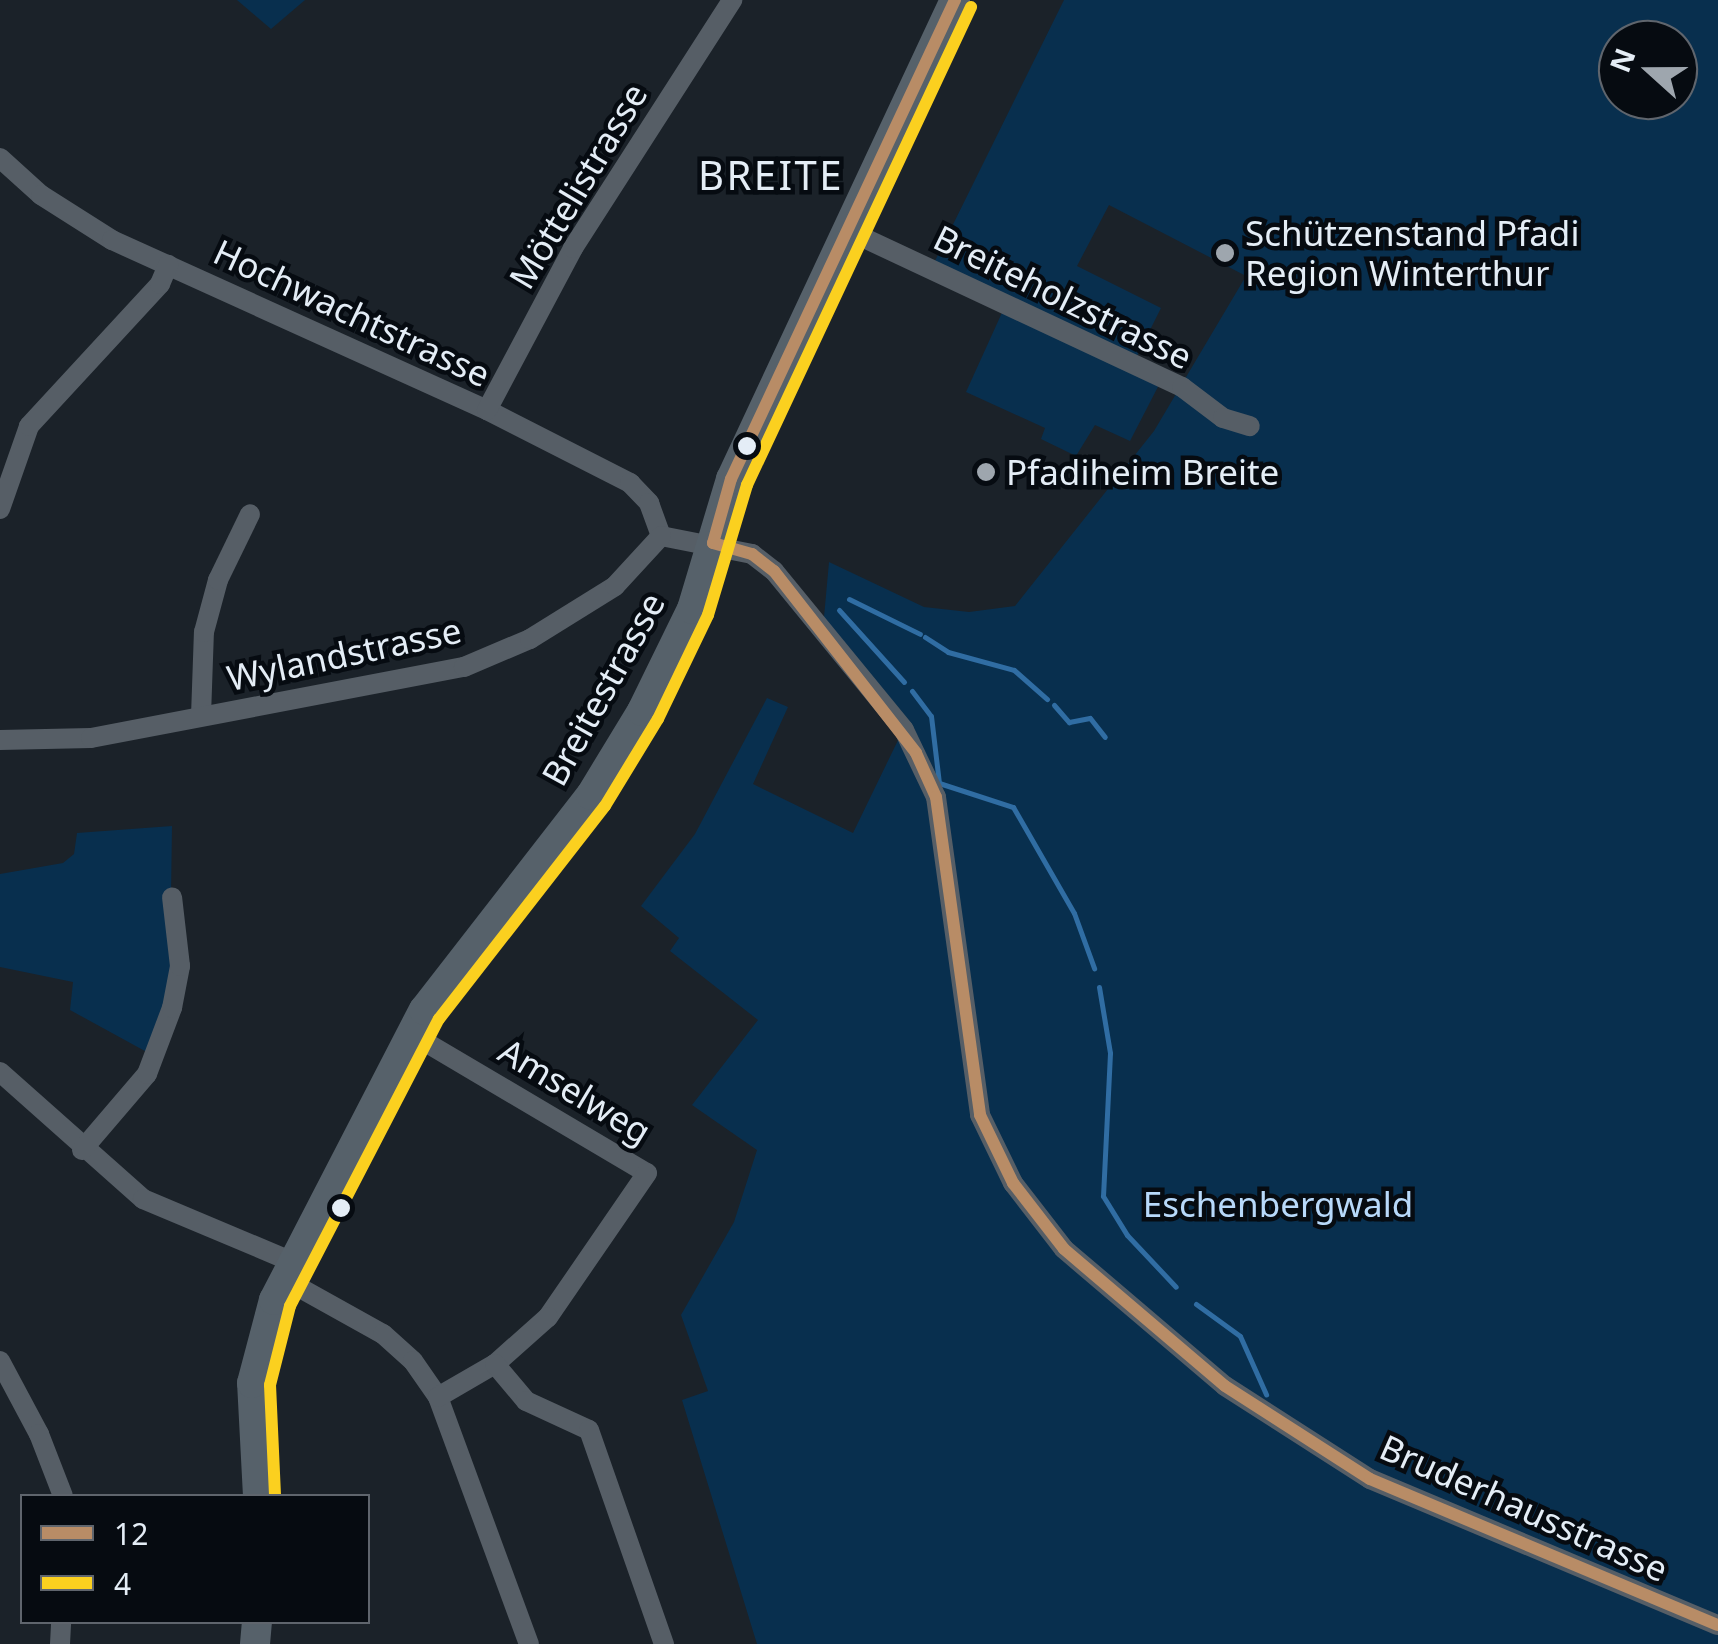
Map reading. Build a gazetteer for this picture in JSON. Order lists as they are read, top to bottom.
{
  "streets": {
    "main road": ["Breitestrasse"],
    "street": [
      "Möttelistrasse",
      "Breiteholzstrasse",
      "Hochwachtstrasse",
      "Wylandstrasse",
      "Amselweg",
      "Bruderhausstrasse"
    ]
  },
  "crossings": [
    ["Möttelistrasse", "Hochwachtstrasse"],
    ["Breiteholzstrasse", "Breitestrasse"],
    ["Hochwachtstrasse", "Wylandstrasse"],
    ["Hochwachtstrasse", "Bruderhausstrasse"],
    ["Wylandstrasse", "Bruderhausstrasse"],
    ["Breitestrasse", "Amselweg"],
    ["Breitestrasse", "Bruderhausstrasse"]
  ],
  "districts": ["BREITE"],
  "parks": ["Eschenbergwald"],
  "places": ["Schützenstand Pfadi Region Winterthur", "Pfadiheim Breite"],
  "lines": ["transit line 12", "transit line 4"],
  "legend": ["12", "4"],
  "north": "left"
}
